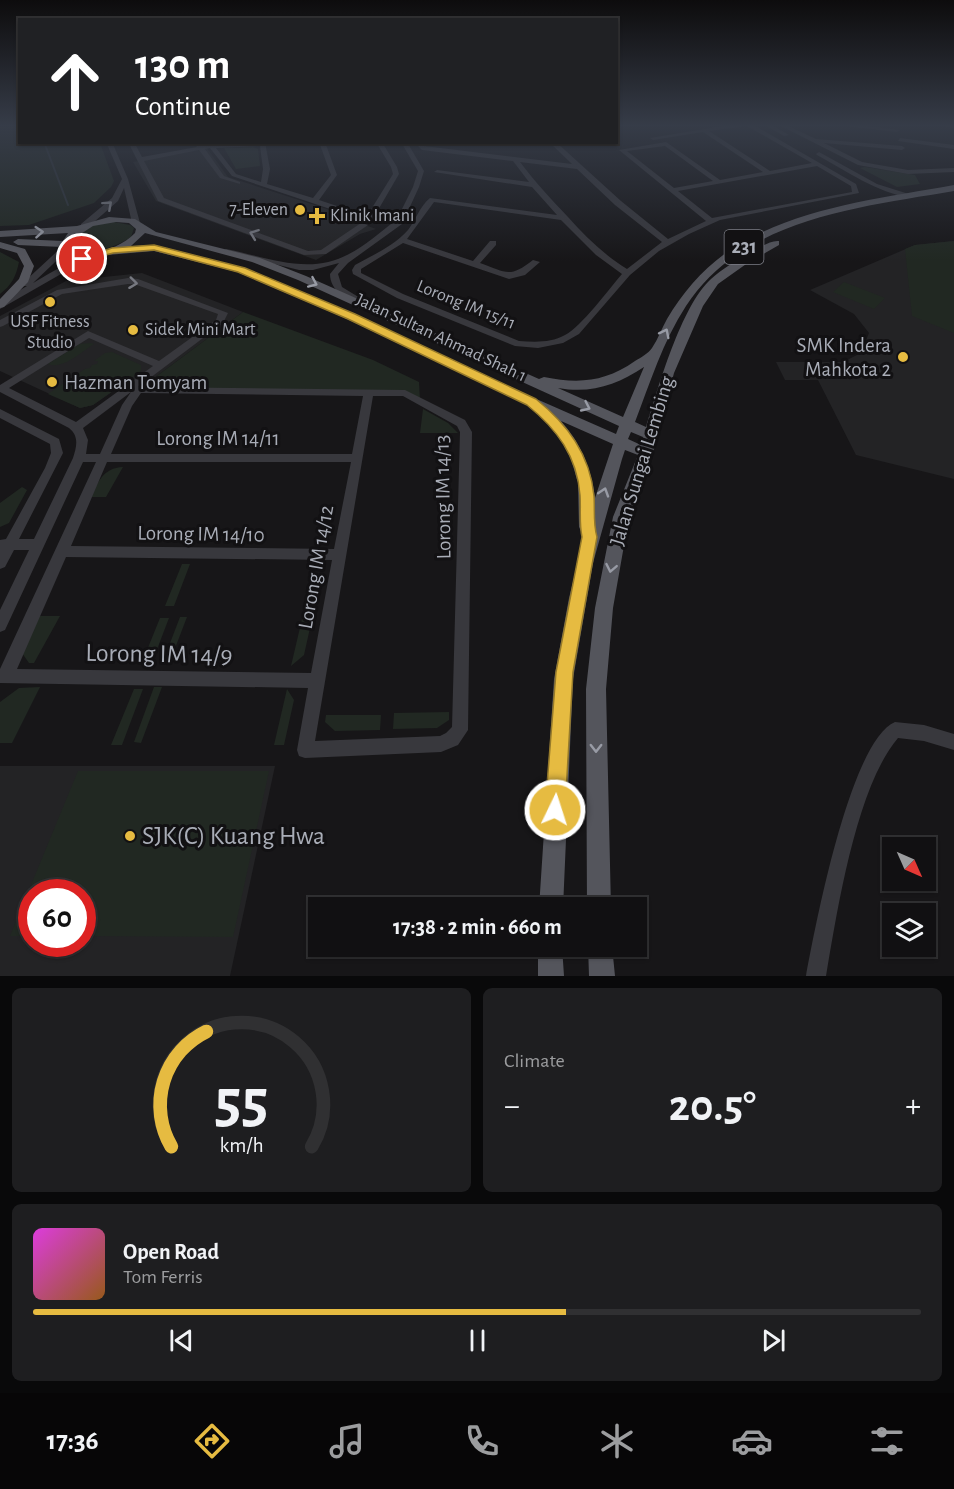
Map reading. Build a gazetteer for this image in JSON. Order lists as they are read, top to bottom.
{
  "streets": {
    "main road": ["231", "Jalan Sultan Ahmad Shah 1", "Jalan Sungai Lembing"],
    "street": [
      "Lorong IM 15/11",
      "Lorong IM 14/11",
      "Lorong IM 14/13",
      "Lorong IM 14/10",
      "Lorong IM 14/12",
      "Lorong IM 14/9"
    ]
  },
  "crossings": [
    ["Jalan Sultan Ahmad Shah 1", "Jalan Sungai Lembing"],
    ["Lorong IM 14/11", "Lorong IM 14/12"],
    ["Lorong IM 14/13", "Lorong IM 14/12"],
    ["Lorong IM 14/10", "Lorong IM 14/12"],
    ["Lorong IM 14/12", "Lorong IM 14/9"]
  ],
  "places": {
    "other": [
      "7-Eleven",
      "USF Fitness Studio",
      "Sidek Mini Mart",
      "SMK Indera Mahkota 2",
      "Hazman Tomyam",
      "SJK(C) Kuang Hwa"
    ],
    "health": ["Klinik Imani"]
  },
  "north": "bottom right",
  "page": {
    "turn": ["130 m", "Continue"],
    "limit": "60",
    "trip": "17:38 · 2 min · 660 m",
    "tile": "Climate",
    "heat": ["−", "20.5°", "+"],
    "song": ["Open Road", "Tom Ferris"],
    "tabs": "17:36",
    "gauge": ["55", "km/h"]
  }
}
